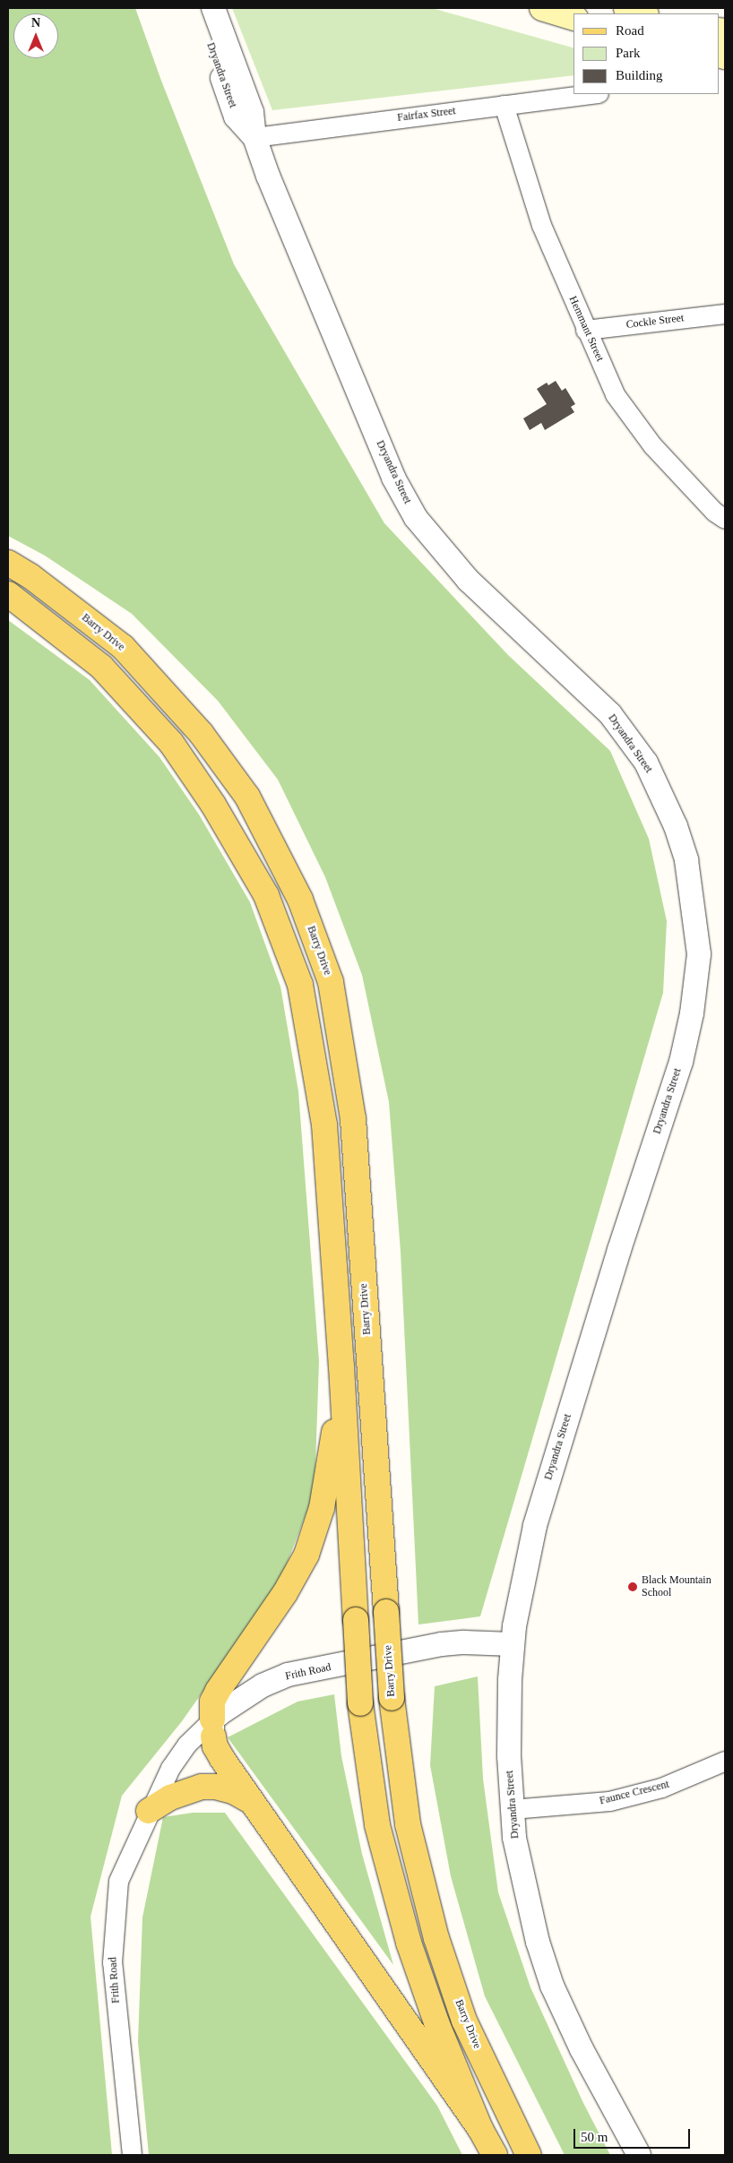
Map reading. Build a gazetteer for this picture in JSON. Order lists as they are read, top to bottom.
{
  "streets": {
    "main road": ["Barry Drive"],
    "street": [
      "Dryandra Street",
      "Fairfax Street",
      "Cockle Street",
      "Hemmant Street",
      "Frith Road",
      "Faunce Crescent"
    ]
  },
  "crossings": [
    ["Dryandra Street", "Fairfax Street"],
    ["Dryandra Street", "Frith Road"],
    ["Dryandra Street", "Faunce Crescent"],
    ["Fairfax Street", "Hemmant Street"],
    ["Cockle Street", "Hemmant Street"]
  ],
  "places": ["Black Mountain School"],
  "legend": ["Road", "Park", "Building"],
  "scale_bar": "50 m",
  "north": "top"
}
